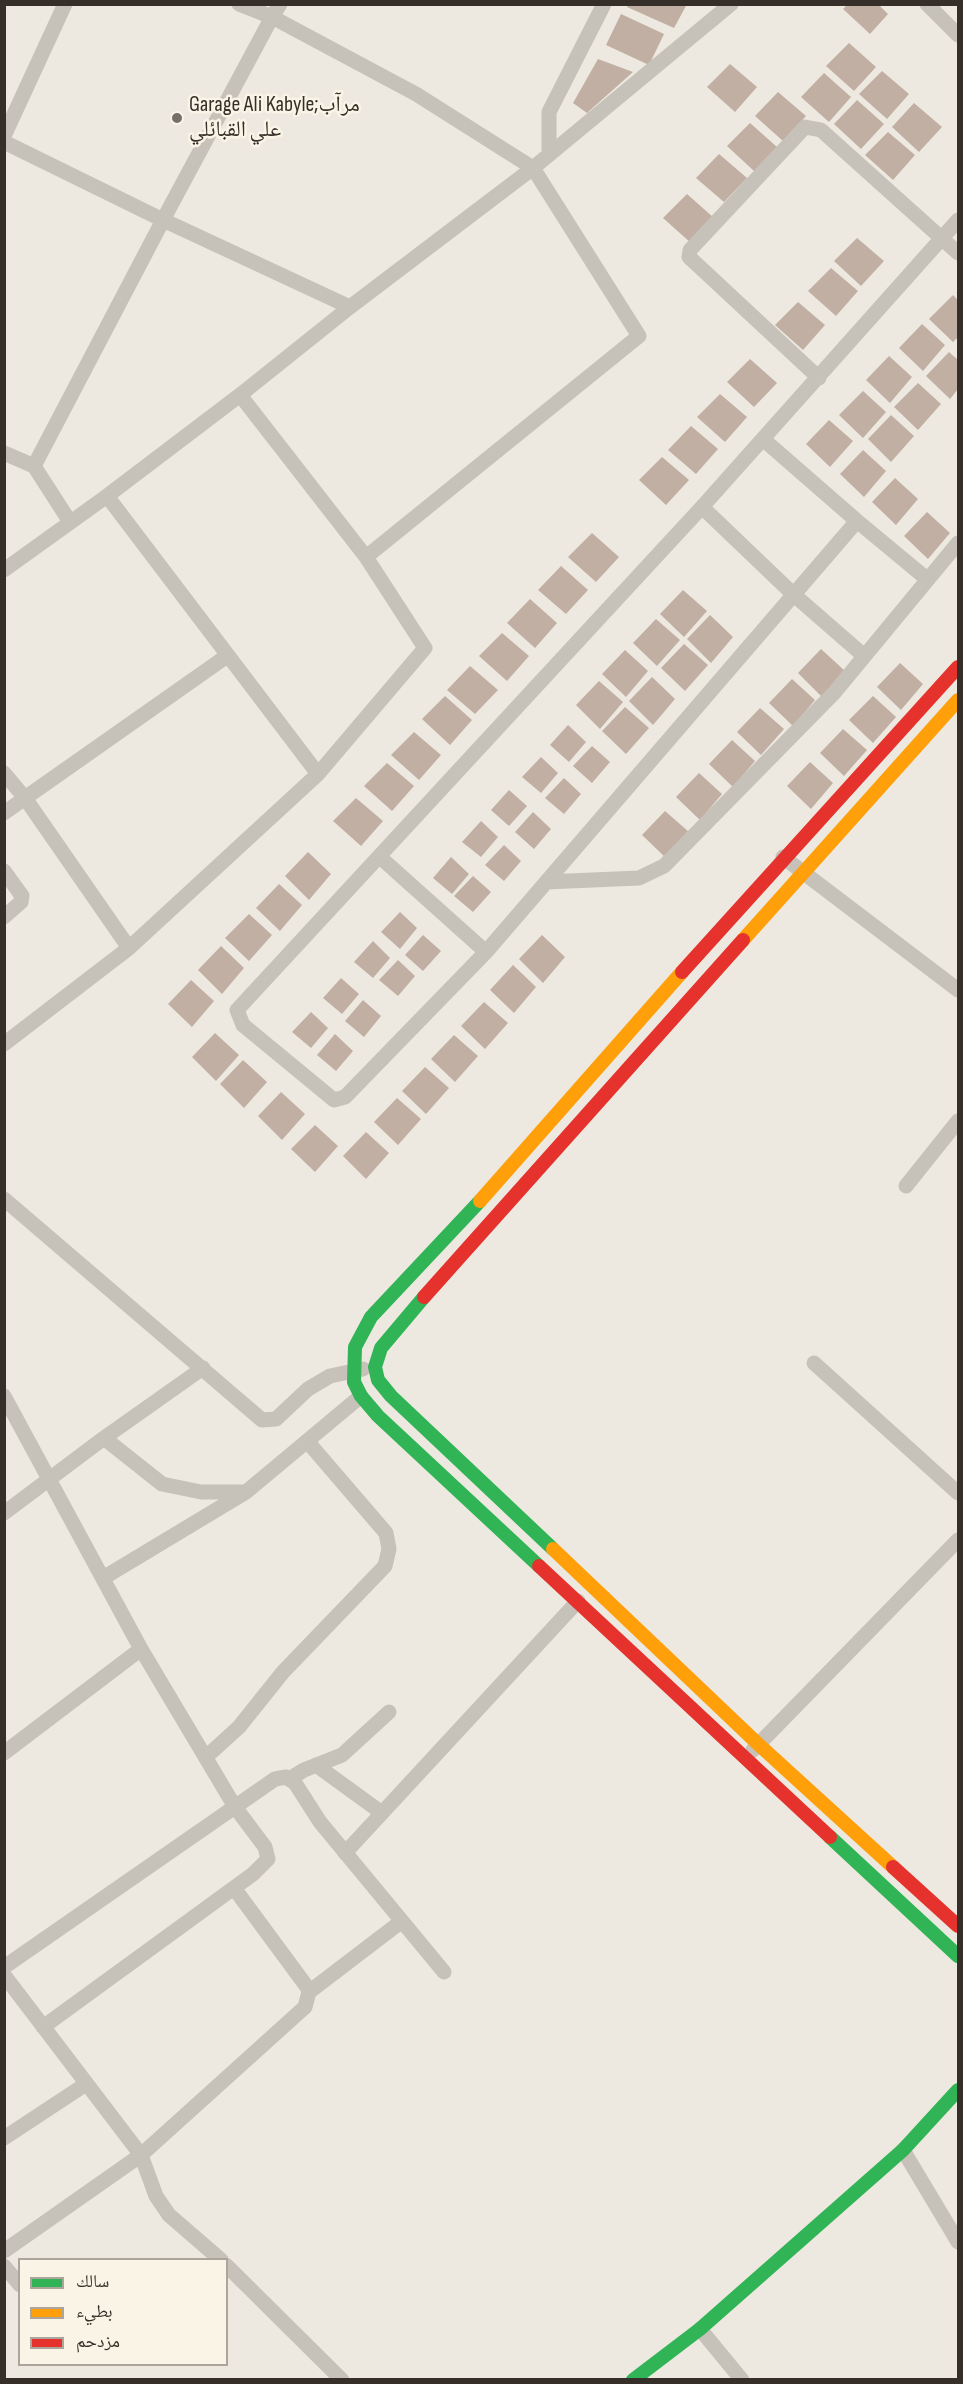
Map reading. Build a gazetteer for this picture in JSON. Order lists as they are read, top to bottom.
{
  "places": ["Garage Ali Kabyle;مرآب علي القبائلي"],
  "legend": ["سالك", "بطيء", "مزدحم"]
}
